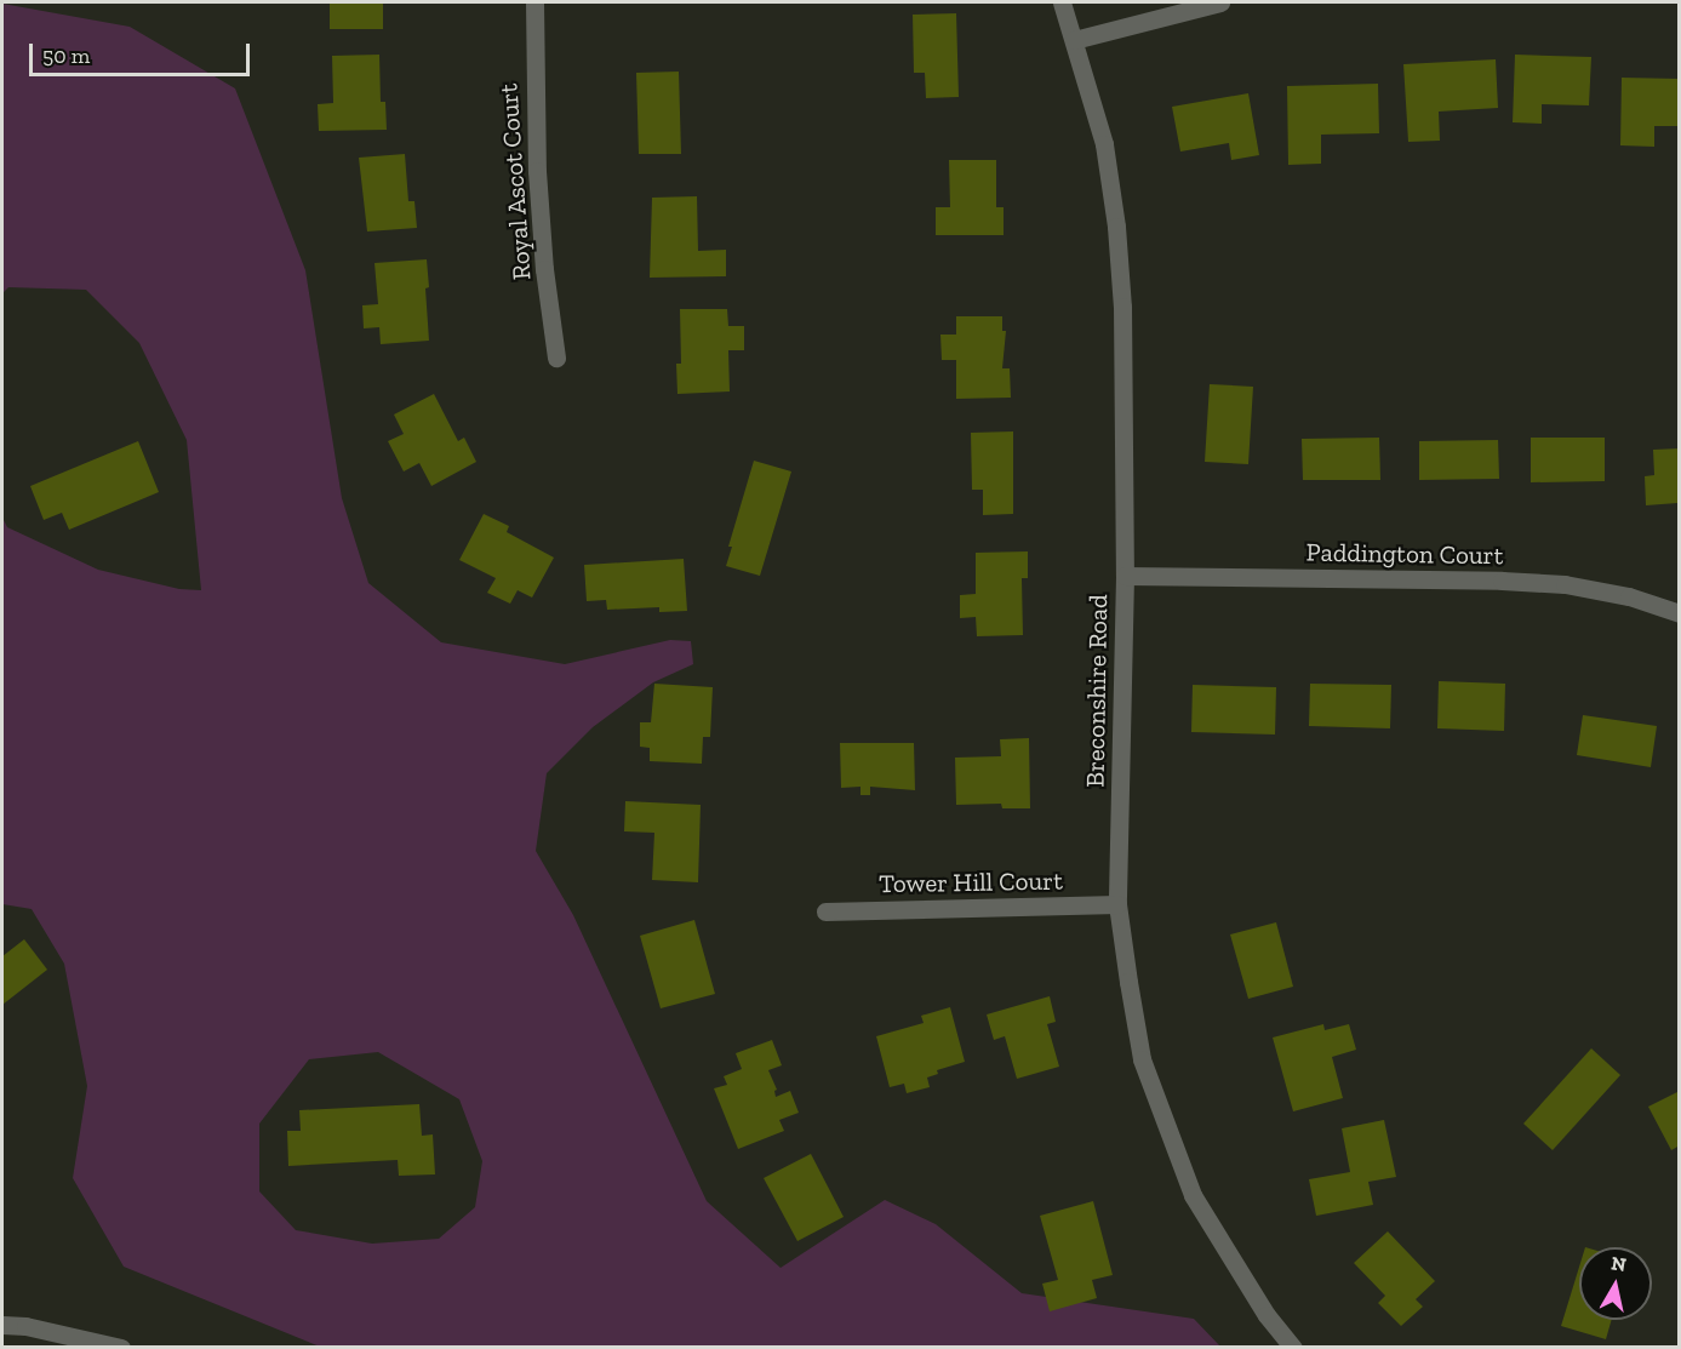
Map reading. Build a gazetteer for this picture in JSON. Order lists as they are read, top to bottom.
{
  "streets": {
    "street": [
      "Royal Ascot Court",
      "Paddington Court",
      "Breconshire Road",
      "Tower Hill Court"
    ]
  },
  "crossings": [
    ["Paddington Court", "Breconshire Road"],
    ["Breconshire Road", "Tower Hill Court"]
  ],
  "scale_bar": "50 m",
  "north": "top"
}
